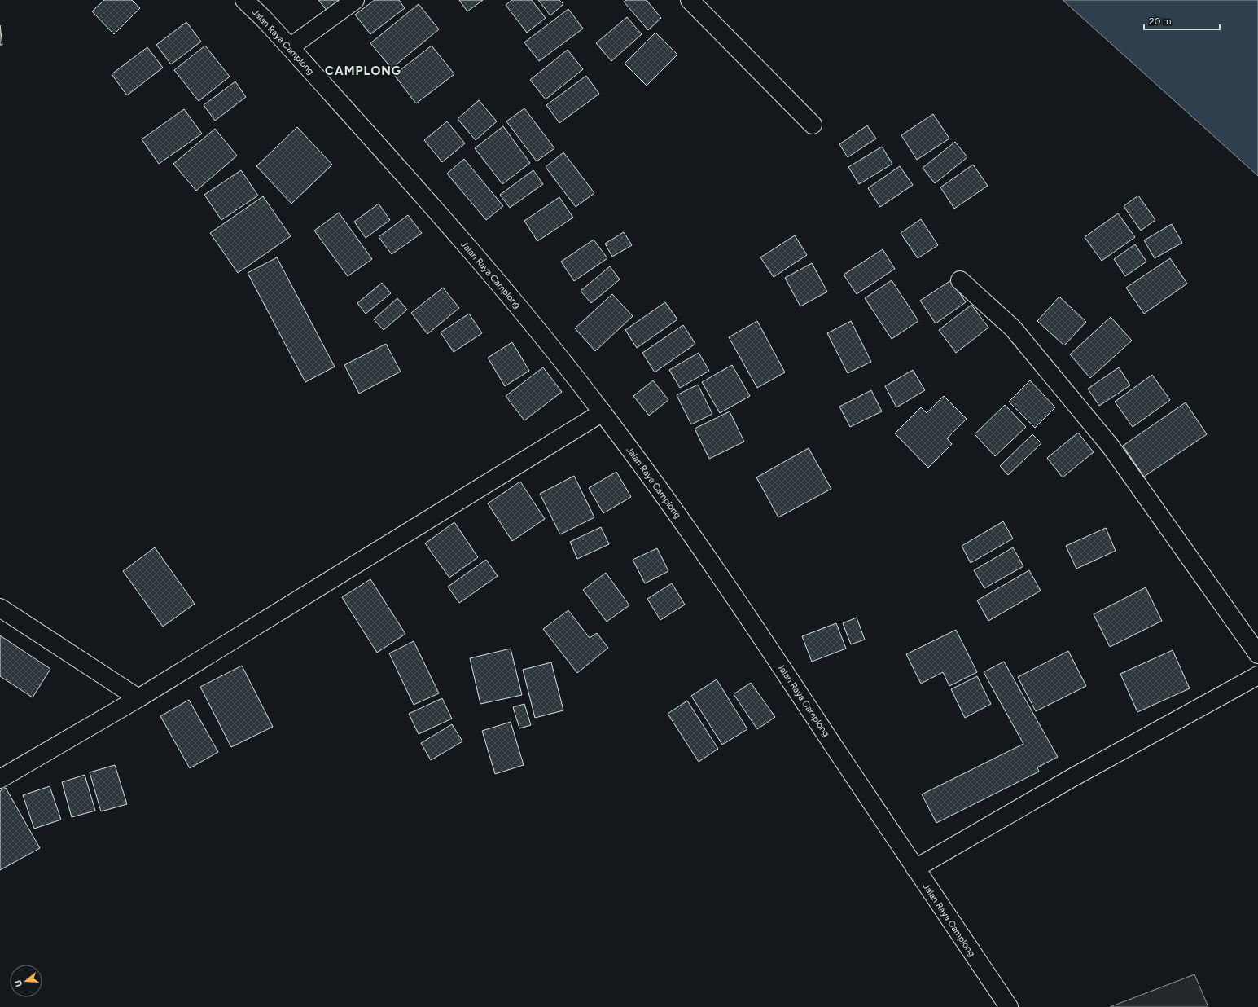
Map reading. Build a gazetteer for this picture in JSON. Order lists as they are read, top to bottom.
{
  "streets": {
    "main road": ["Jalan Raya Camplong"]
  },
  "districts": ["CAMPLONG"],
  "scale_bar": "20 m",
  "north": "left"
}
